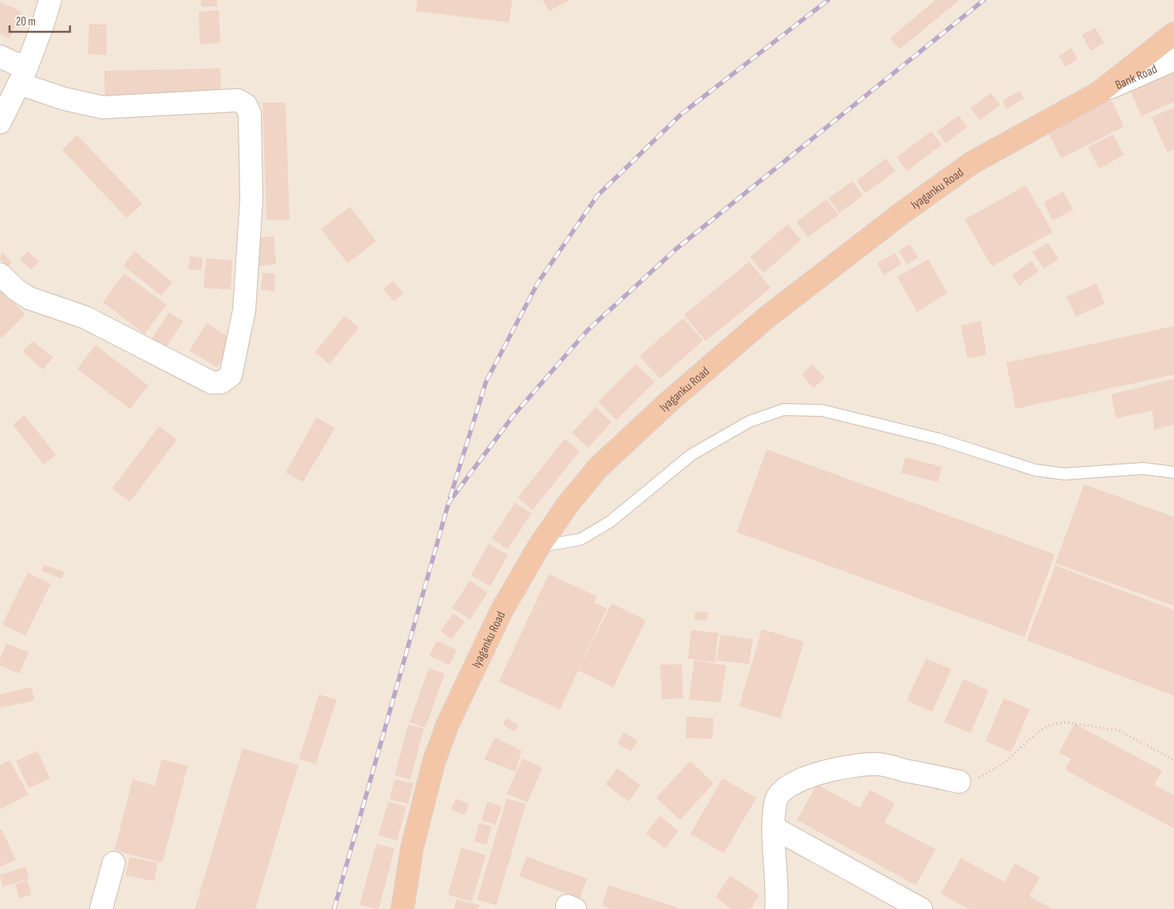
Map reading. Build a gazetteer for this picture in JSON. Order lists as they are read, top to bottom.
{
  "streets": {
    "highway": ["Iyaganku Road"],
    "street": ["Bank Road"]
  },
  "crossings": [
    ["Bank Road", "Iyaganku Road"]
  ],
  "scale_bar": "20 m"
}
